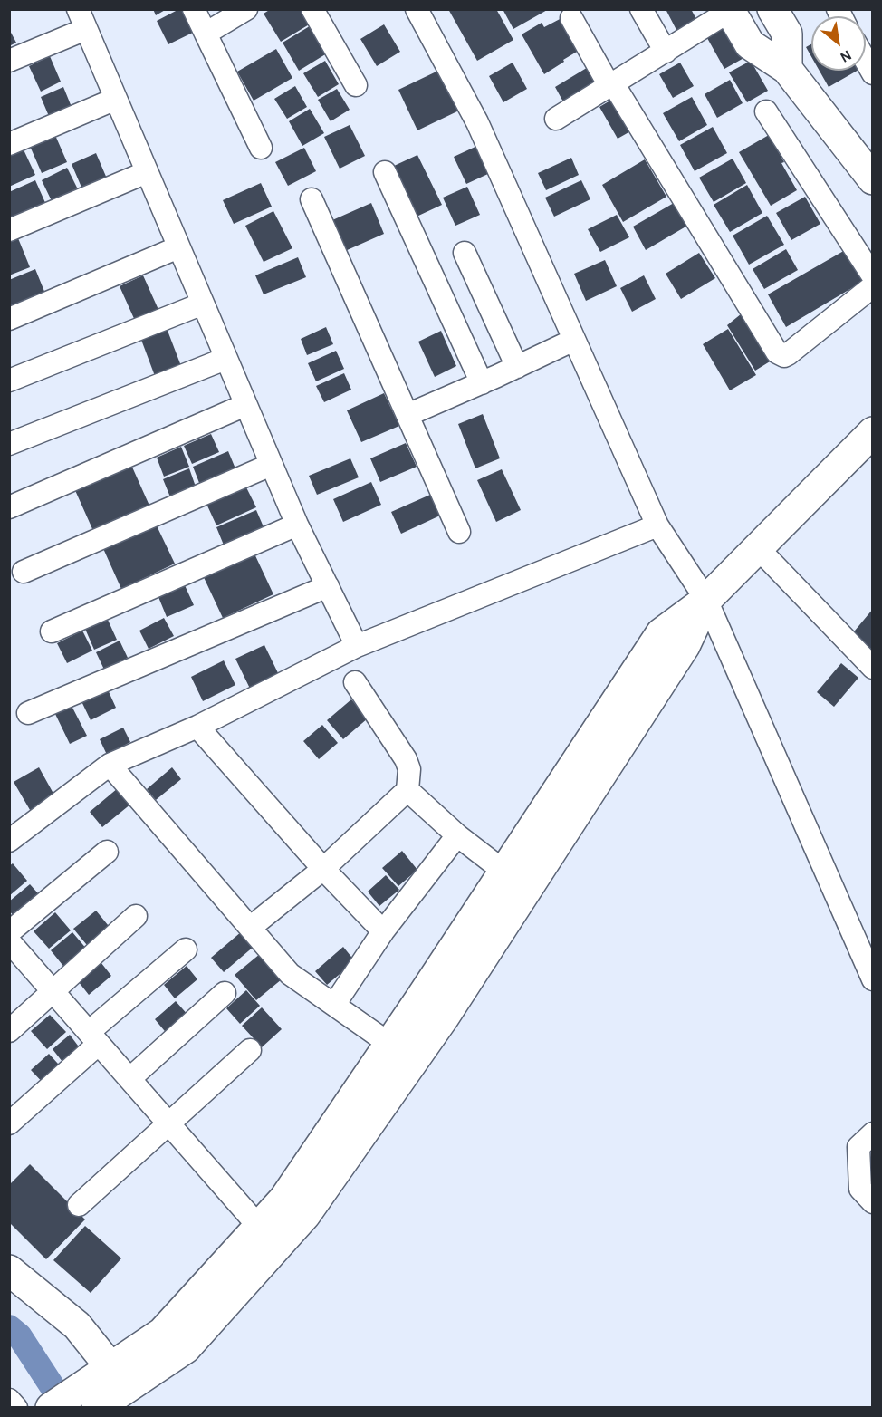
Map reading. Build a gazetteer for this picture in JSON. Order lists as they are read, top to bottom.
{
  "north": "bottom right"
}
